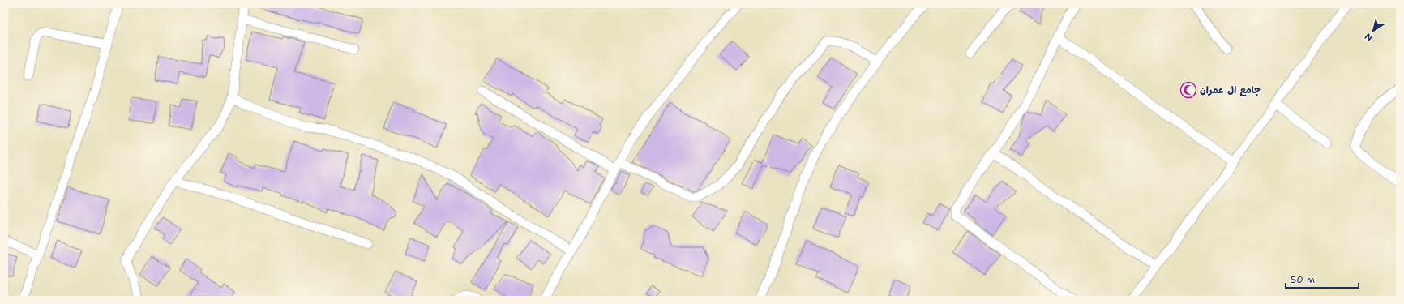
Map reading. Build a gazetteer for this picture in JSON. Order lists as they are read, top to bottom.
{
  "places": {
    "mosque": ["جامع ال عمران"]
  },
  "scale_bar": "50 m",
  "north": "bottom left"
}
